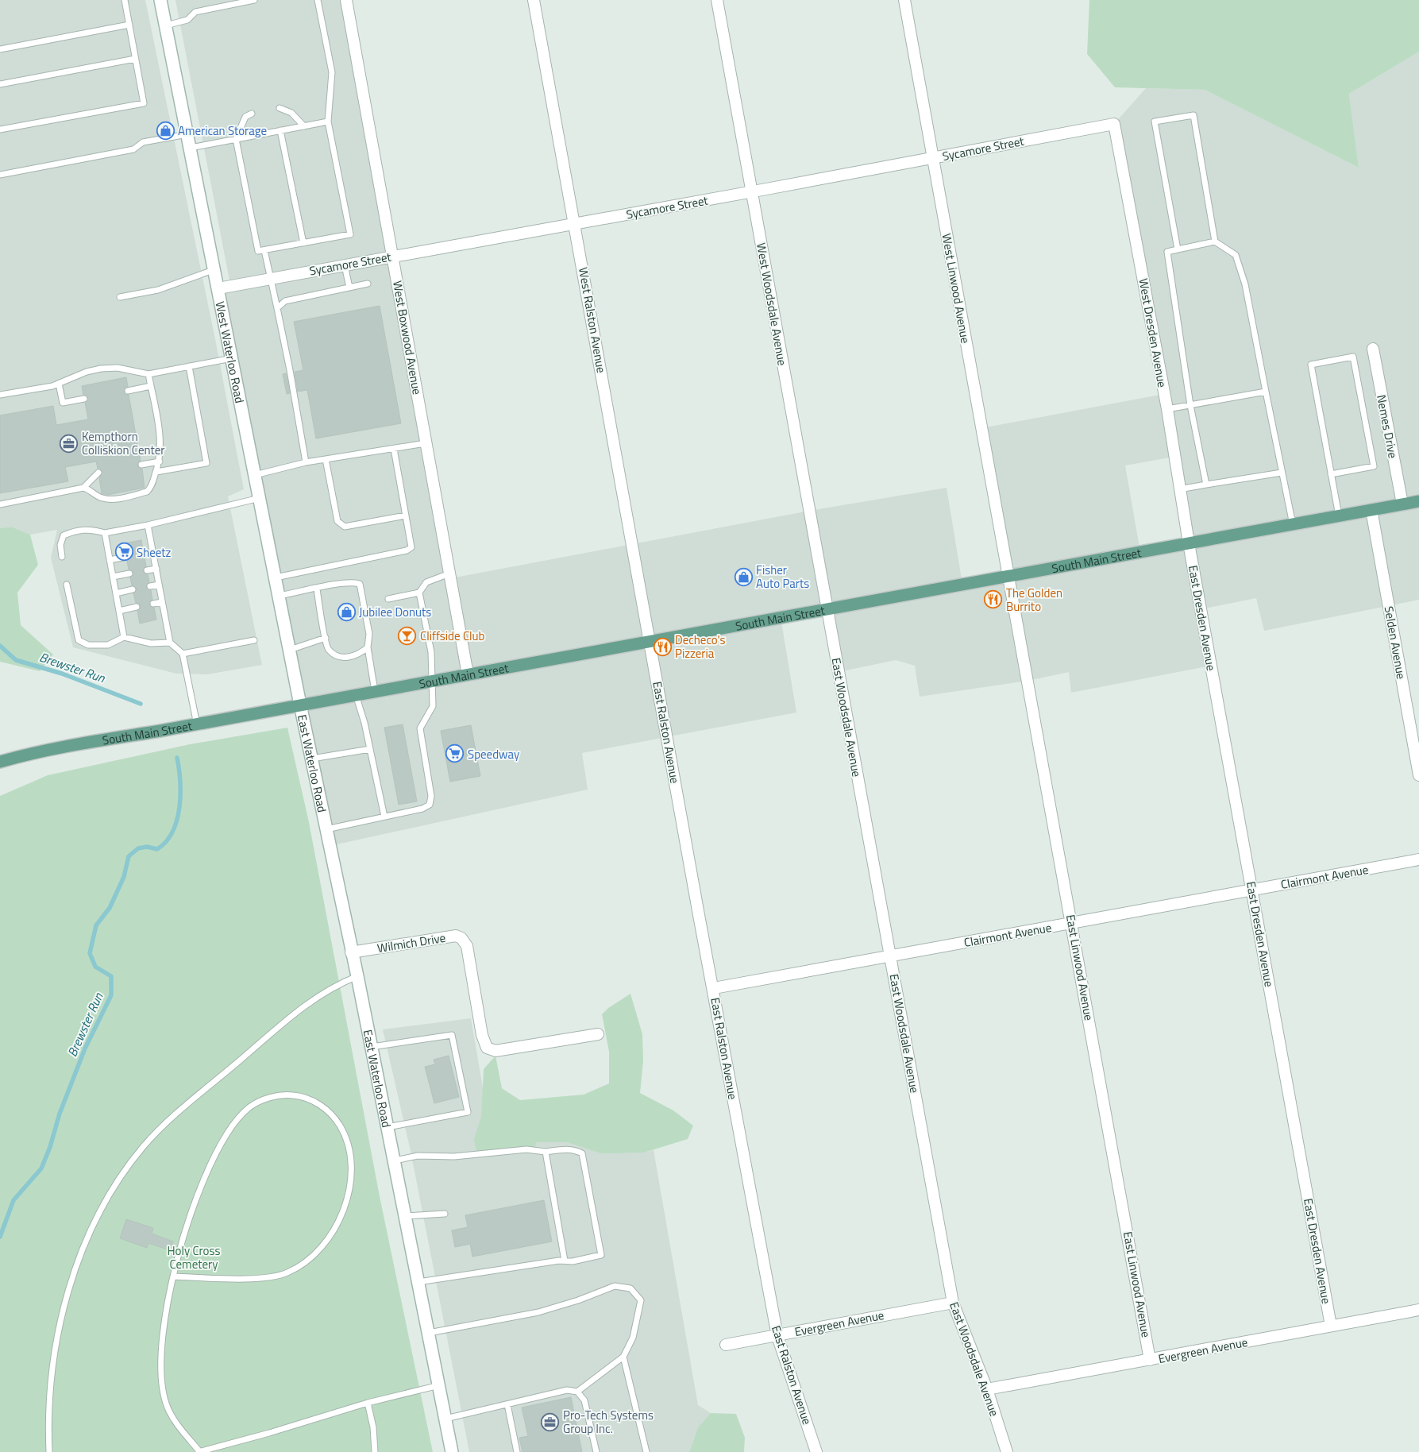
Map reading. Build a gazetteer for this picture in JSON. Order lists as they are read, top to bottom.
{
  "streets": {
    "main road": ["West Waterloo Road", "South Main Street", "East Waterloo Road"],
    "street": [
      "Sycamore Street",
      "West Linwood Avenue",
      "West Woodsdale Avenue",
      "West Ralston Avenue",
      "West Dresden Avenue",
      "West Boxwood Avenue",
      "Nemes Drive",
      "East Dresden Avenue",
      "Selden Avenue",
      "East Woodsdale Avenue",
      "East Ralston Avenue",
      "Clairmont Avenue",
      "Wilmich Drive",
      "East Linwood Avenue",
      "Evergreen Avenue"
    ]
  },
  "crossings": [
    ["Sycamore Street", "West Linwood Avenue"],
    ["Sycamore Street", "West Woodsdale Avenue"],
    ["Sycamore Street", "West Ralston Avenue"],
    ["Sycamore Street", "West Dresden Avenue"],
    ["Sycamore Street", "West Boxwood Avenue"],
    ["Sycamore Street", "West Waterloo Road"],
    ["West Linwood Avenue", "South Main Street"],
    ["West Linwood Avenue", "East Linwood Avenue"],
    ["West Woodsdale Avenue", "South Main Street"],
    ["West Woodsdale Avenue", "East Woodsdale Avenue"],
    ["West Ralston Avenue", "South Main Street"],
    ["West Ralston Avenue", "East Ralston Avenue"],
    ["West Dresden Avenue", "South Main Street"],
    ["West Dresden Avenue", "East Dresden Avenue"],
    ["West Boxwood Avenue", "South Main Street"],
    ["West Waterloo Road", "South Main Street"],
    ["West Waterloo Road", "East Waterloo Road"],
    ["Nemes Drive", "South Main Street"],
    ["South Main Street", "East Dresden Avenue"],
    ["South Main Street", "Selden Avenue"],
    ["South Main Street", "East Woodsdale Avenue"],
    ["South Main Street", "East Ralston Avenue"],
    ["South Main Street", "East Waterloo Road"],
    ["South Main Street", "East Linwood Avenue"],
    ["East Dresden Avenue", "Clairmont Avenue"],
    ["East Dresden Avenue", "Evergreen Avenue"],
    ["East Woodsdale Avenue", "Clairmont Avenue"],
    ["East Woodsdale Avenue", "Evergreen Avenue"],
    ["East Ralston Avenue", "Clairmont Avenue"],
    ["East Ralston Avenue", "Evergreen Avenue"],
    ["East Waterloo Road", "Wilmich Drive"],
    ["Clairmont Avenue", "East Linwood Avenue"],
    ["East Linwood Avenue", "Evergreen Avenue"]
  ],
  "water": ["Brewster Run"],
  "parks": ["Holy Cross Cemetery"],
  "places": {
    "shop": ["American Storage", "Fisher Auto Parts", "Jubilee Donuts"],
    "office": ["Kempthorn Colliskion Center", "Pro-Tech Systems Group Inc."],
    "supermarket": ["Sheetz", "Speedway"],
    "restaurant": ["The Golden Burrito", "Decheco's Pizzeria"],
    "bar": ["Cliffside Club"]
  }
}
